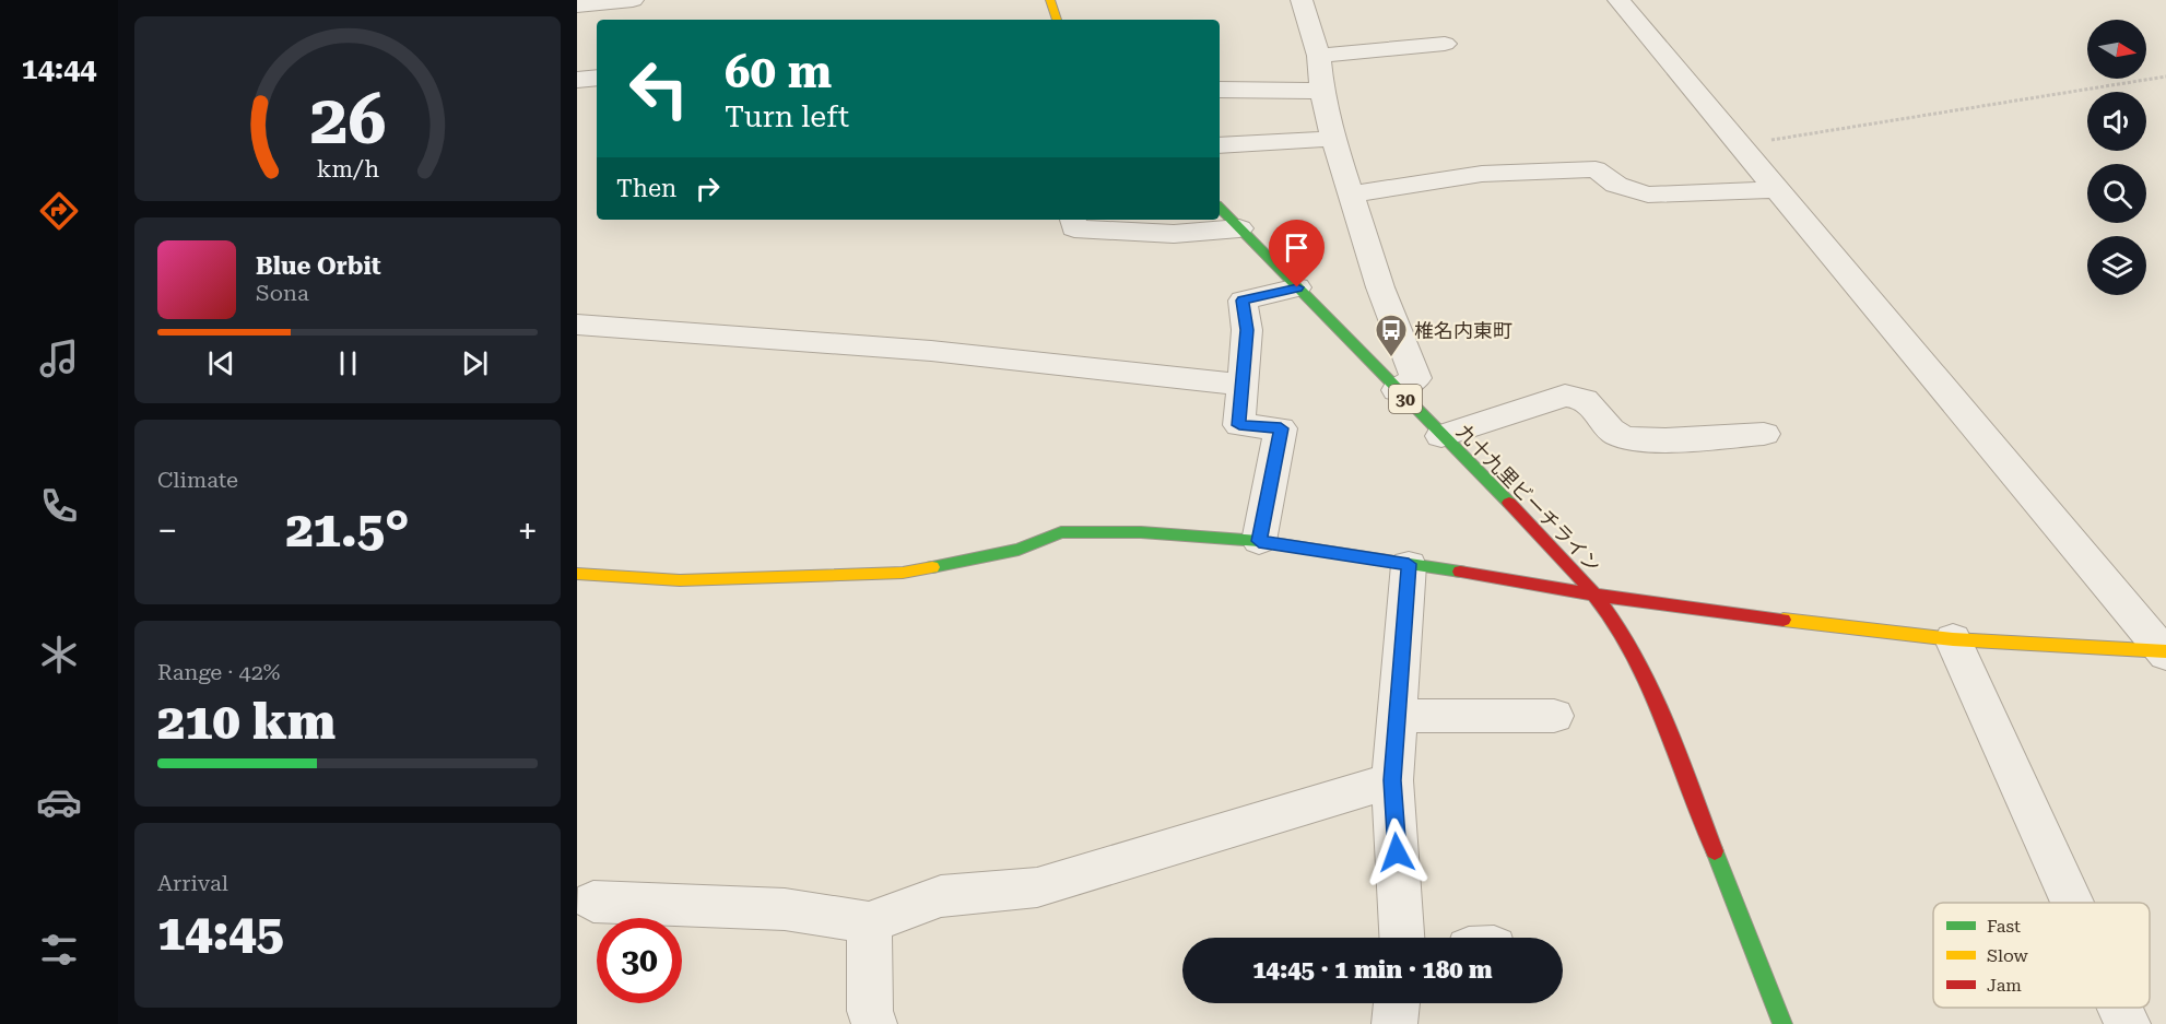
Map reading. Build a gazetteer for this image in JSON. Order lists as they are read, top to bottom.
{
  "streets": {
    "street": ["30", "九十九里ビーチライン"]
  },
  "places": {
    "bus stop": ["椎名内東町"]
  },
  "legend": ["Fast", "Slow", "Jam"],
  "north": "right",
  "page": {
    "tabs": "14:44",
    "turn": ["60 m", "Turn left"],
    "then": "Then",
    "song": ["Blue Orbit", "Sona"],
    "tile": [
      "Climate",
      ["Range · 42%", "210 km"],
      ["Arrival", "14:45"]
    ],
    "heat": ["−", "21.5°", "+"],
    "limit": "30",
    "trip": "14:45 · 1 min · 180 m",
    "gauge": ["26", "km/h"]
  }
}
